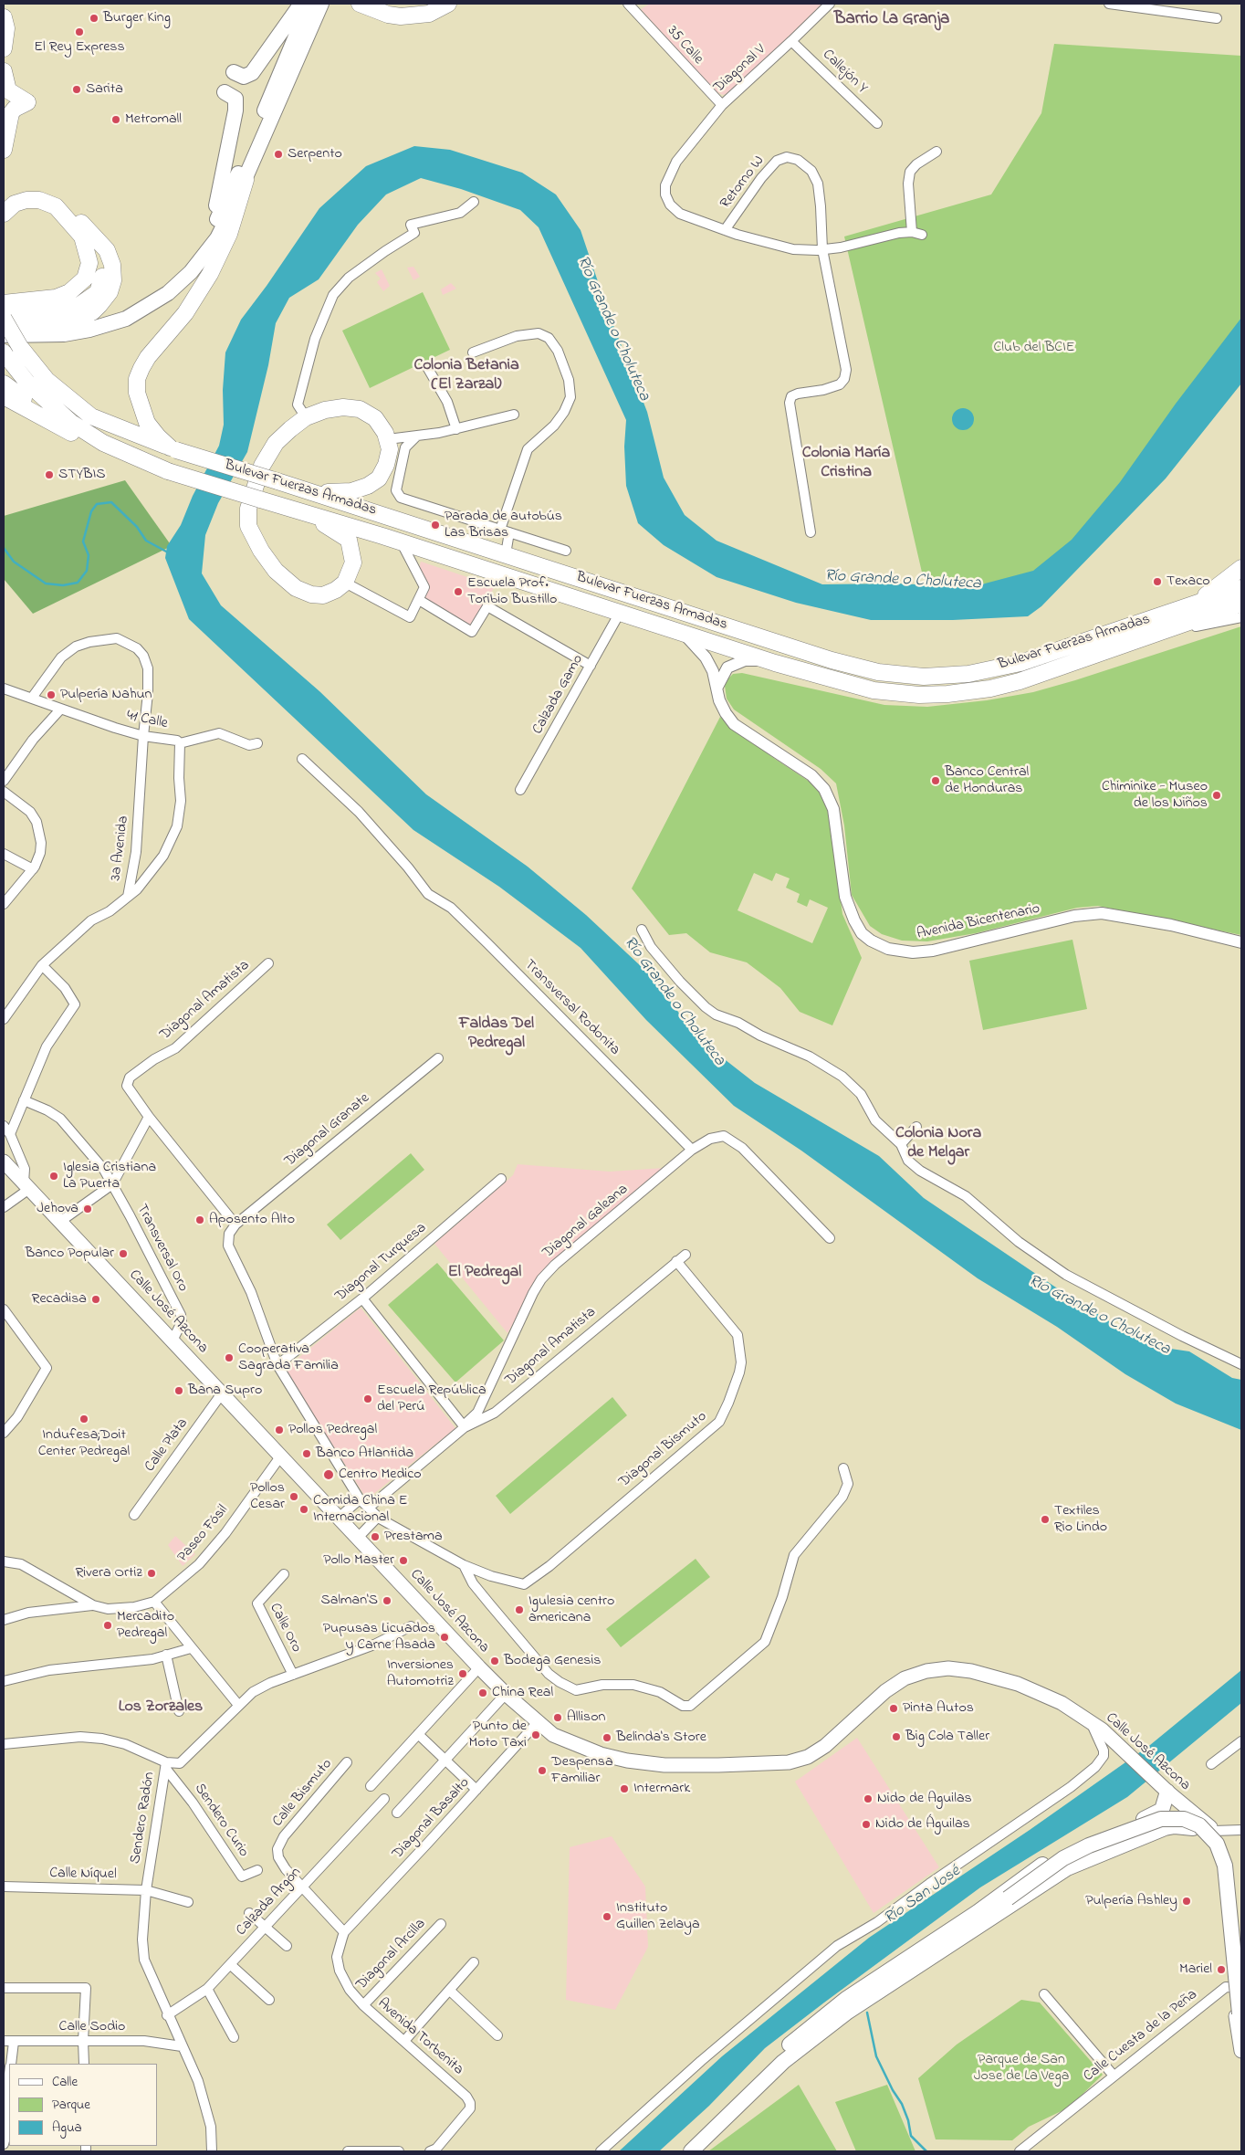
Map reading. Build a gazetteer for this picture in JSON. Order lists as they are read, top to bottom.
{
  "streets": {
    "highway": ["Bulevar Fuerzas Armadas"],
    "main road": ["Calle José Azcona"],
    "street": [
      "35 Calle",
      "Diagonal V",
      "Callejón Y",
      "Retorno W",
      "Calzada Gamo",
      "41 Calle",
      "3a Avenida",
      "Avenida Bicentenario",
      "Diagonal Amatista",
      "Transversal Rodonita",
      "Diagonal Granate",
      "Diagonal Galeana",
      "Transversal Oro",
      "Diagonal Turquesa",
      "Calle Plata",
      "Diagonal Bismuto",
      "Paseo Fósil",
      "Calle Oro",
      "Calle Bismuto",
      "Sendero Radón",
      "Diagonal Basalto",
      "Sendero Curio",
      "Calle Níquel",
      "Calzada Argón",
      "Diagonal Arcilla",
      "Calle Sodio",
      "Calle Cuesta de la Peña",
      "Avenida Torbenita"
    ]
  },
  "crossings": [
    ["35 Calle", "Diagonal V"],
    ["Diagonal V", "Callejón Y"],
    ["Diagonal V", "Retorno W"],
    ["Bulevar Fuerzas Armadas", "Calzada Gamo"],
    ["Bulevar Fuerzas Armadas", "Avenida Bicentenario"],
    ["41 Calle", "3a Avenida"],
    ["Diagonal Amatista", "Diagonal Granate"],
    ["Diagonal Amatista", "Diagonal Galeana"],
    ["Diagonal Amatista", "Diagonal Bismuto"],
    ["Transversal Rodonita", "Diagonal Galeana"],
    ["Transversal Oro", "Calle José Azcona"],
    ["Calle José Azcona", "Calle Plata"],
    ["Calle José Azcona", "Paseo Fósil"],
    ["Calle José Azcona", "Diagonal Basalto"],
    ["Calle José Azcona", "Calle Cuesta de la Peña"],
    ["Calle Oro", "Sendero Radón"],
    ["Calle Bismuto", "Diagonal Basalto"],
    ["Calle Bismuto", "Calzada Argón"],
    ["Calle Bismuto", "Avenida Torbenita"],
    ["Sendero Radón", "Sendero Curio"],
    ["Sendero Radón", "Calle Níquel"],
    ["Sendero Radón", "Calzada Argón"],
    ["Sendero Radón", "Calle Sodio"],
    ["Diagonal Basalto", "Avenida Torbenita"],
    ["Diagonal Arcilla", "Avenida Torbenita"]
  ],
  "districts": [
    "Barrio La Granja",
    "Colonia Betania (El Zarzal)",
    "Colonia María Cristina",
    "Faldas Del Pedregal",
    "Colonia Nora de Melgar",
    "El Pedregal",
    "Los Zorzales"
  ],
  "water": ["Río Grande o Choluteca", "Río San José"],
  "parks": ["Club del BCIE", "Parque de San Jose de La Vega"],
  "places": [
    "Burger King",
    "El Rey Express",
    "Sarita",
    "Metromall",
    "Serpento",
    "STYBIS",
    "Parada de autobús Las Brisas",
    "Texaco",
    "Escuela Prof. Toribio Bustillo",
    "Pulpería Nahun",
    "Banco Central de Honduras",
    "Chiminike - Museo de los Niños",
    "Iglesia Cristiana La Puerta",
    "Jehova",
    "Aposento Alto",
    "Banco Popular",
    "Recadisa",
    "Cooperativa Sagrada Familia",
    "Bana Supro",
    "Escuela República del Perú",
    "Indufesa;Doit Center Pedregal",
    "Pollos Pedregal",
    "Banco Atlantida",
    "Centro Medico",
    "Pollos Cesar",
    "Comida China E Internacional",
    "Textiles Rio Lindo",
    "Prestama",
    "Pollo Master",
    "Rivera Ortiz",
    "Salman'S",
    "Igulesia centro americana",
    "Mercadito Pedregal",
    "Pupusas Licuados y Carne Asada",
    "Bodega Genesis",
    "Inversiones Automotriz",
    "China Real",
    "Pinta Autos",
    "Allison",
    "Punto de Moto Taxi",
    "Big Cola Taller",
    "Belinda's Store",
    "Despensa Familiar",
    "Intermark",
    "Nido de Aguilas",
    "Nido de Águilas",
    "Pulpería Ashley",
    "Instituto Guillen Zelaya",
    "Mariel"
  ],
  "legend": ["Calle", "Parque", "Agua"]
}
